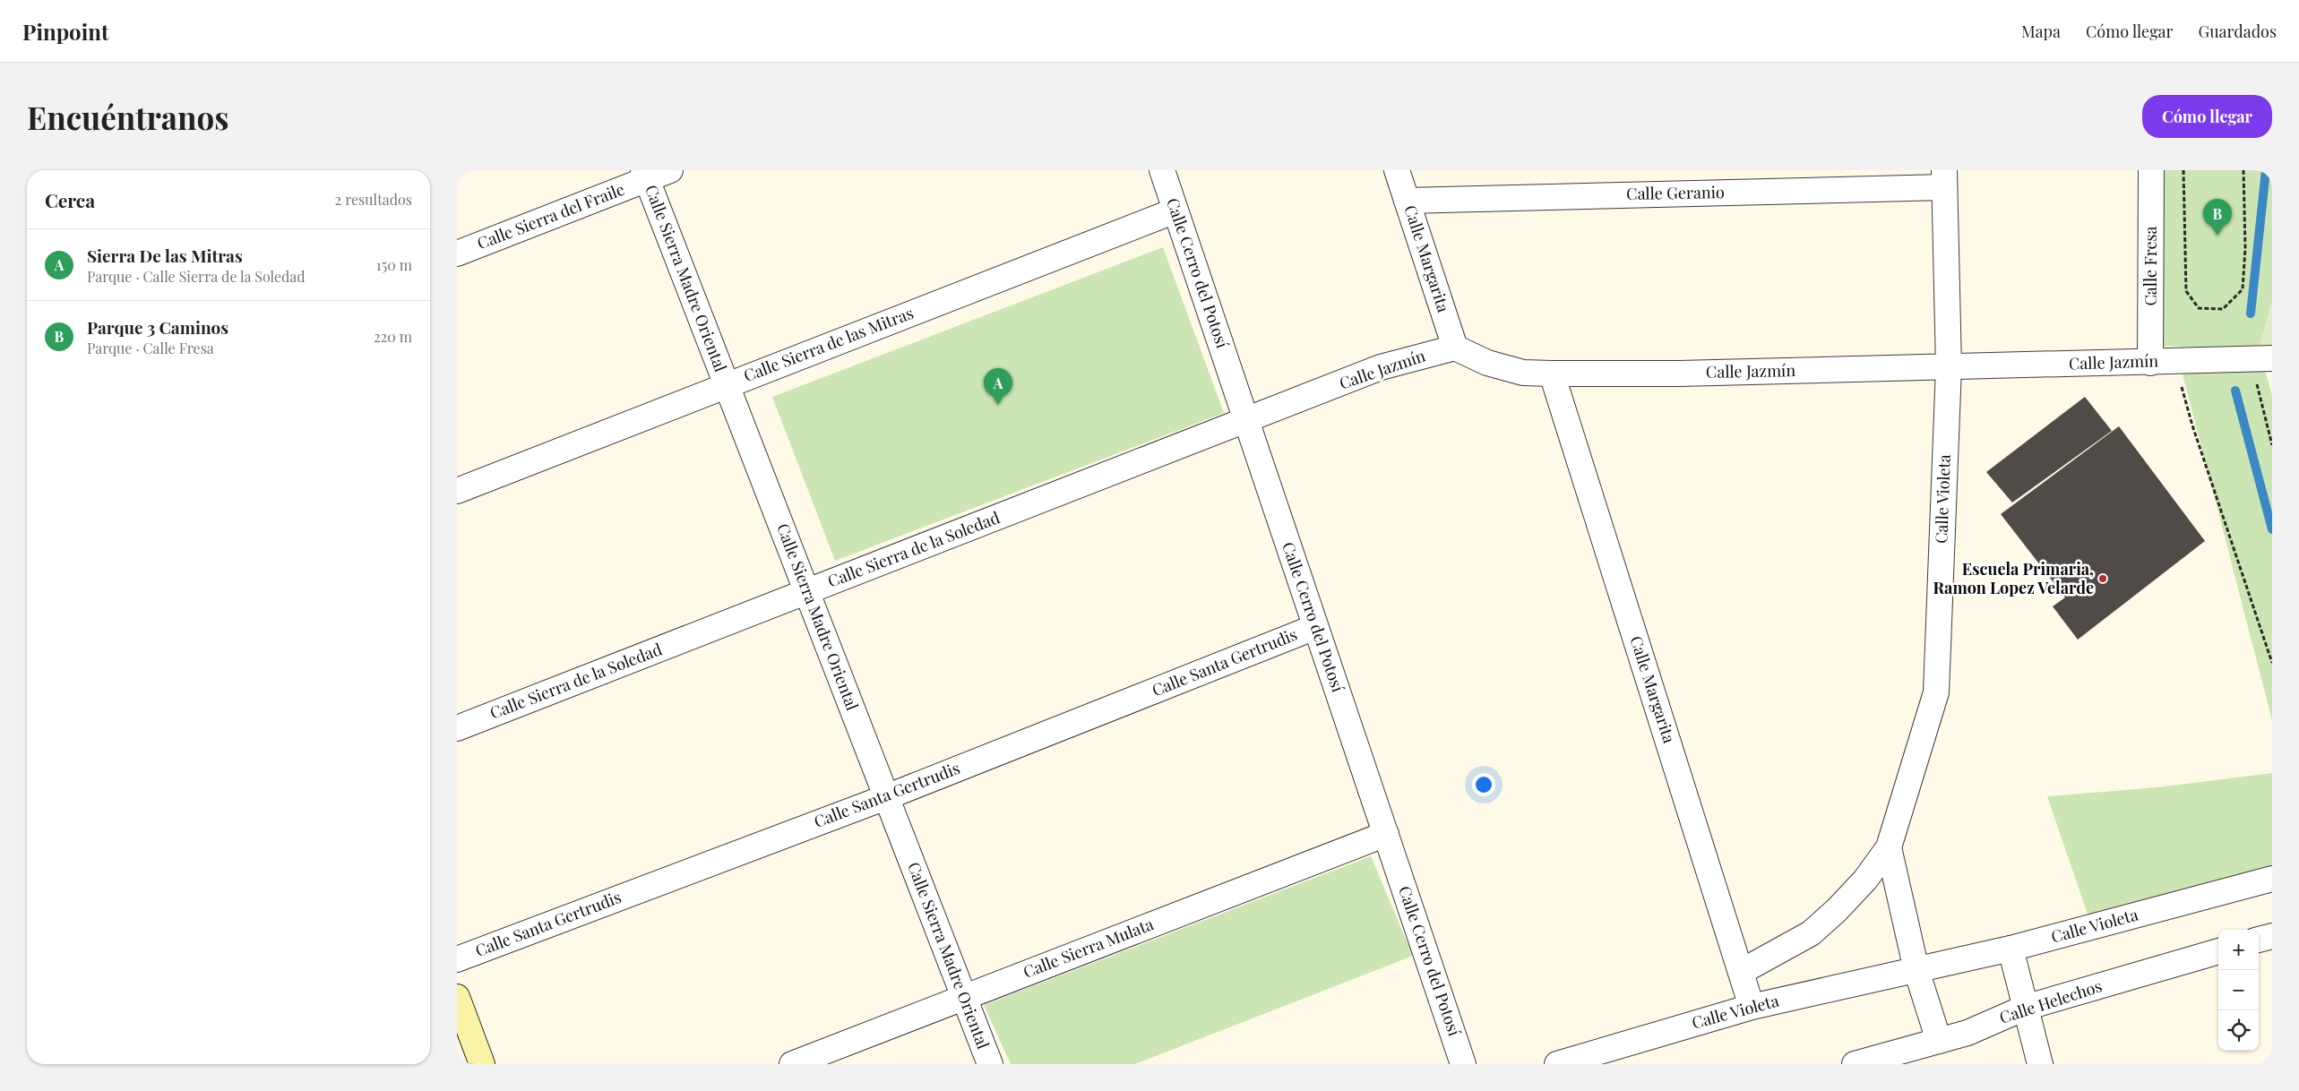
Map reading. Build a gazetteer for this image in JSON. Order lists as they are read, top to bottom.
{
  "streets": {
    "street": [
      "Calle Geranio",
      "Calle Sierra del Fraile",
      "Calle Margarita",
      "Calle Fresa",
      "Calle Cerro del Potosí",
      "Calle Sierra Madre Oriental",
      "Calle Sierra de las Mitras",
      "Calle Jazmín",
      "Calle Violeta",
      "Calle Sierra de la Soledad",
      "Calle Santa Gertrudis",
      "Calle Sierra Mulata",
      "Calle Helechos"
    ]
  },
  "crossings": [
    ["Calle Geranio", "Calle Margarita"],
    ["Calle Geranio", "Calle Violeta"],
    ["Calle Sierra del Fraile", "Calle Sierra Madre Oriental"],
    ["Calle Margarita", "Calle Jazmín"],
    ["Calle Margarita", "Calle Violeta"],
    ["Calle Fresa", "Calle Jazmín"],
    ["Calle Cerro del Potosí", "Calle Sierra de las Mitras"],
    ["Calle Cerro del Potosí", "Calle Jazmín"],
    ["Calle Cerro del Potosí", "Calle Sierra de la Soledad"],
    ["Calle Cerro del Potosí", "Calle Santa Gertrudis"],
    ["Calle Cerro del Potosí", "Calle Sierra Mulata"],
    ["Calle Sierra Madre Oriental", "Calle Sierra de las Mitras"],
    ["Calle Sierra Madre Oriental", "Calle Sierra de la Soledad"],
    ["Calle Sierra Madre Oriental", "Calle Santa Gertrudis"],
    ["Calle Sierra Madre Oriental", "Calle Sierra Mulata"],
    ["Calle Jazmín", "Calle Violeta"],
    ["Calle Jazmín", "Calle Sierra de la Soledad"],
    ["Calle Violeta", "Calle Helechos"]
  ],
  "places": ["Escuela Primaria, Ramon Lopez Velarde"],
  "page": {
    "header": "Pinpoint",
    "nav": ["Mapa", "Cómo llegar", "Guardados"],
    "buttons": "Cómo llegar",
    "title": "Encuéntranos",
    "heading": ["Cerca", "2 resultados"],
    "pins": ["B", "A"],
    "list": [
      {
        "mark": "A",
        "name": "Sierra De las Mitras",
        "note": "Parque · Calle Sierra de la Soledad",
        "value": "150 m"
      },
      {
        "mark": "B",
        "name": "Parque 3 Caminos",
        "note": "Parque · Calle Fresa",
        "value": "220 m"
      }
    ],
    "map_buttons": ["+", "−"]
  }
}
